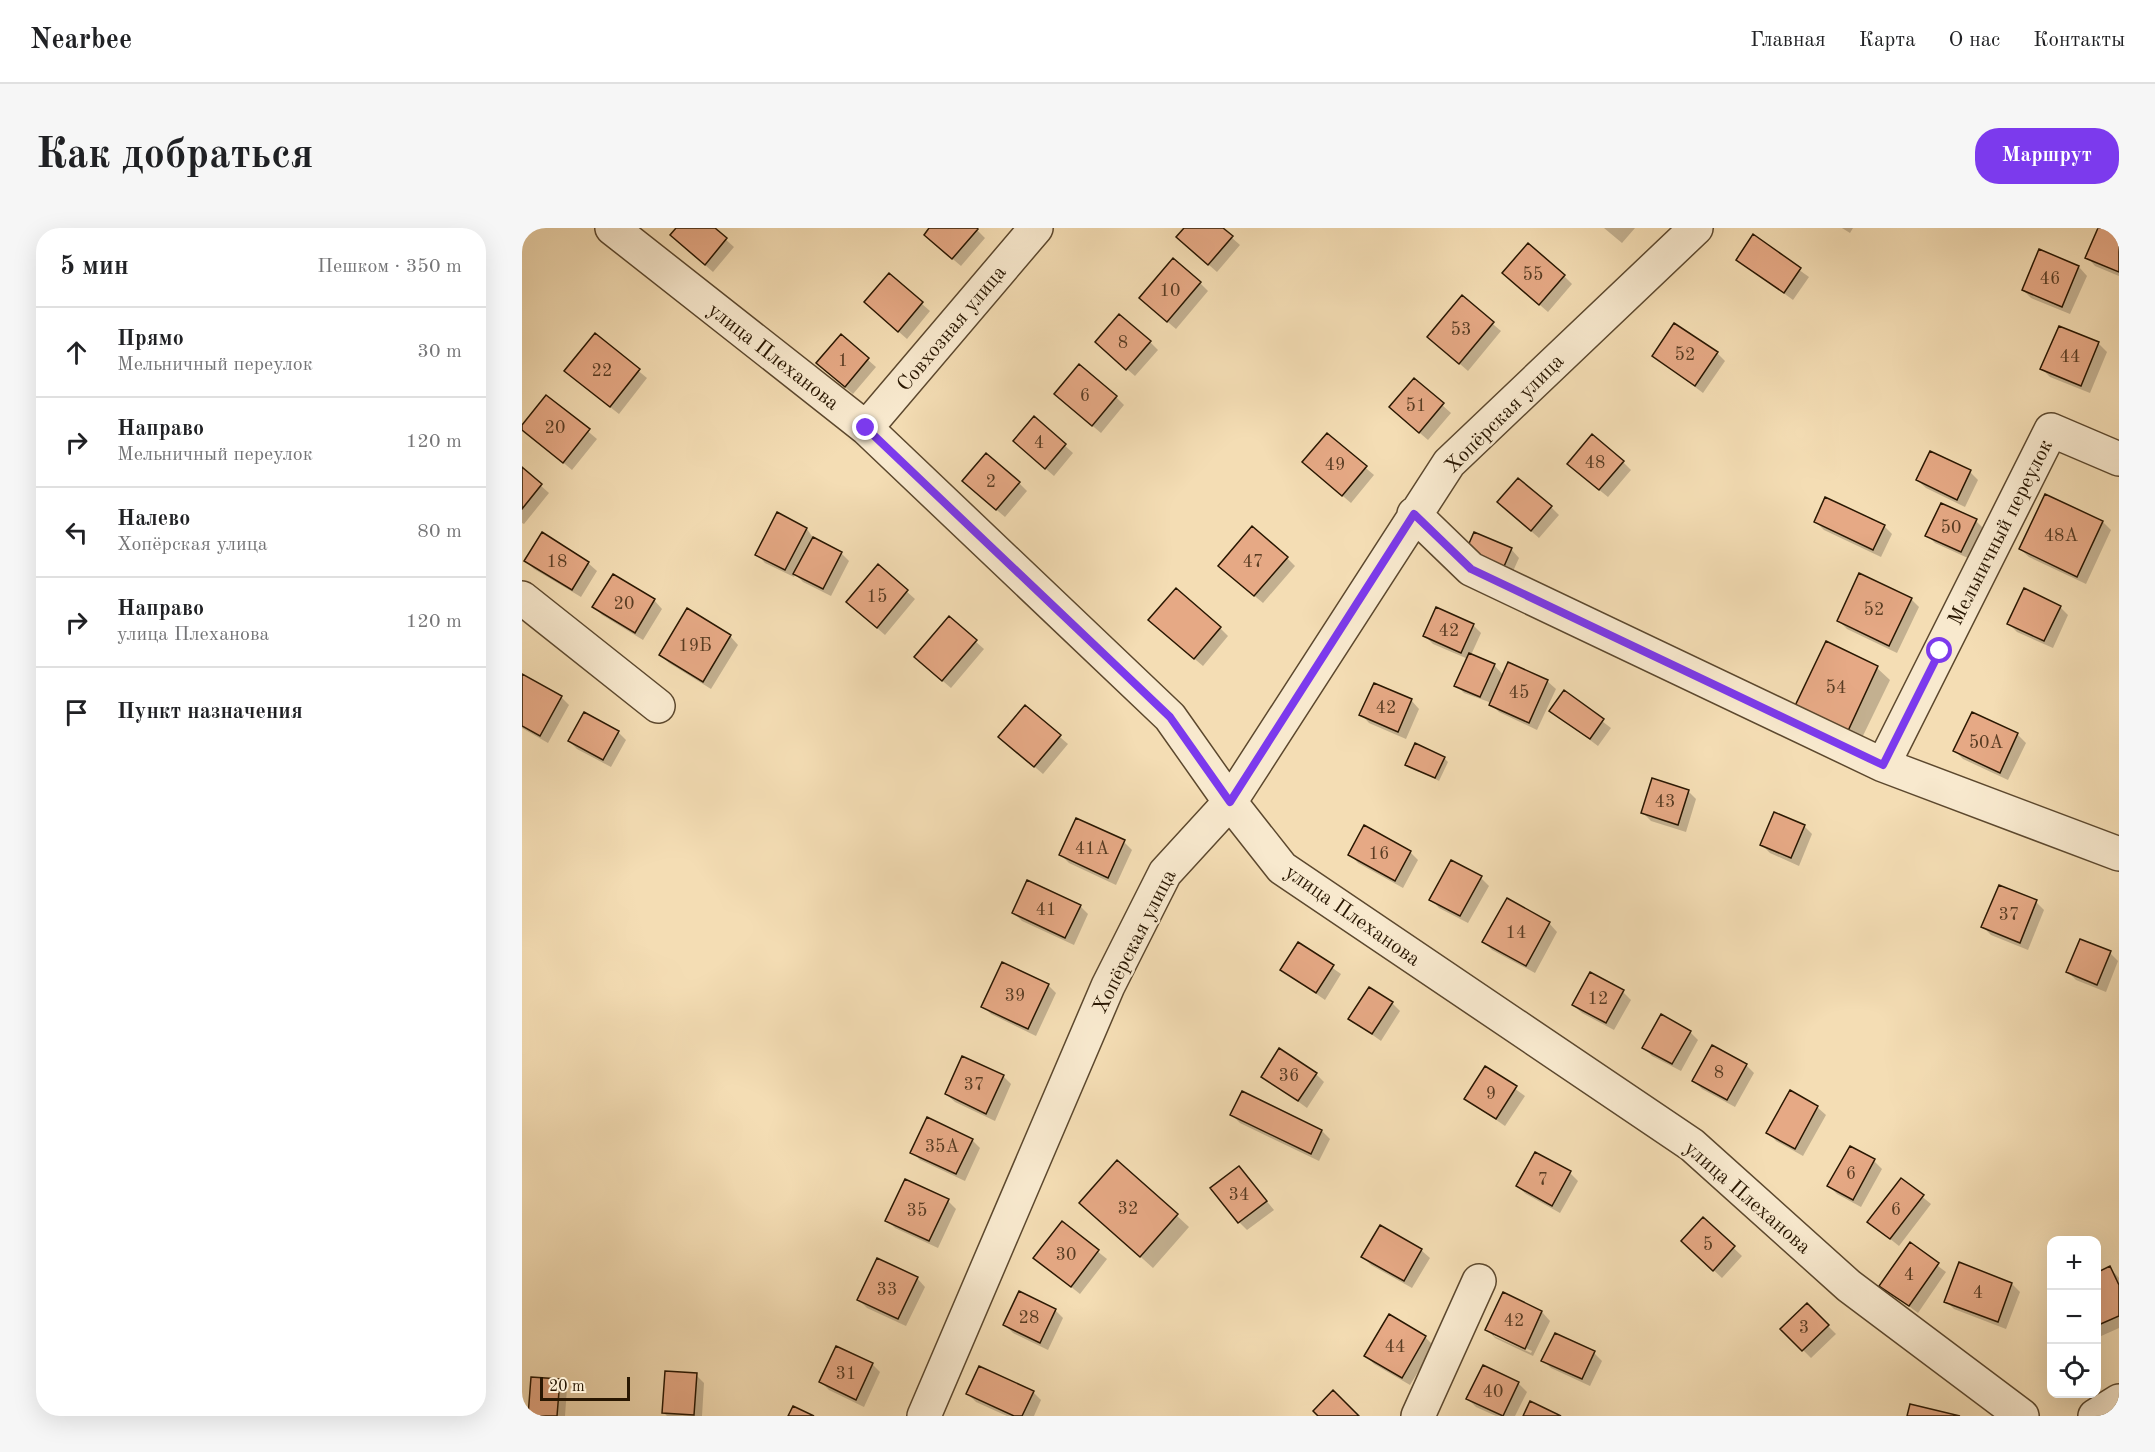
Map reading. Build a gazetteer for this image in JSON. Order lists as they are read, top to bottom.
{
  "streets": {
    "street": [
      "Совхозная улица",
      "улица Плеханова",
      "Хопёрская улица",
      "Мельничный переулок"
    ]
  },
  "crossings": [
    ["Совхозная улица", "улица Плеханова"],
    ["улица Плеханова", "Хопёрская улица"]
  ],
  "house_numbers": [
    "55",
    "46",
    "10",
    "53",
    "8",
    "52",
    "44",
    "1",
    "22",
    "6",
    "51",
    "20",
    "4",
    "48",
    "49",
    "2",
    "50",
    "48А",
    "18",
    "47",
    "15",
    "20",
    "52",
    "42",
    "19Б",
    "54",
    "45",
    "42",
    "50А",
    "43",
    "41А",
    "16",
    "41",
    "37",
    "14",
    "39",
    "12",
    "8",
    "36",
    "37",
    "9",
    "35А",
    "6",
    "7",
    "34",
    "32",
    "6",
    "35",
    "5",
    "30",
    "4",
    "33",
    "4",
    "28",
    "42",
    "3",
    "44",
    "31",
    "40"
  ],
  "scale_bar": "20 m",
  "page": {
    "header": "Nearbee",
    "nav": [
      "Главная",
      "Карта",
      "О нас",
      "Контакты"
    ],
    "buttons": "Маршрут",
    "title": "Как добраться",
    "heading": ["5 мин", "Пешком · 350 m"],
    "list": [
      ["Прямо", "Мельничный переулок", "30 m"],
      ["Направо", "Мельничный переулок", "120 m"],
      ["Налево", "Хопёрская улица", "80 m"],
      ["Направо", "улица Плеханова", "120 m"],
      "Пункт назначения"
    ],
    "map_buttons": ["+", "−"],
    "scale": "20 m"
  }
}
